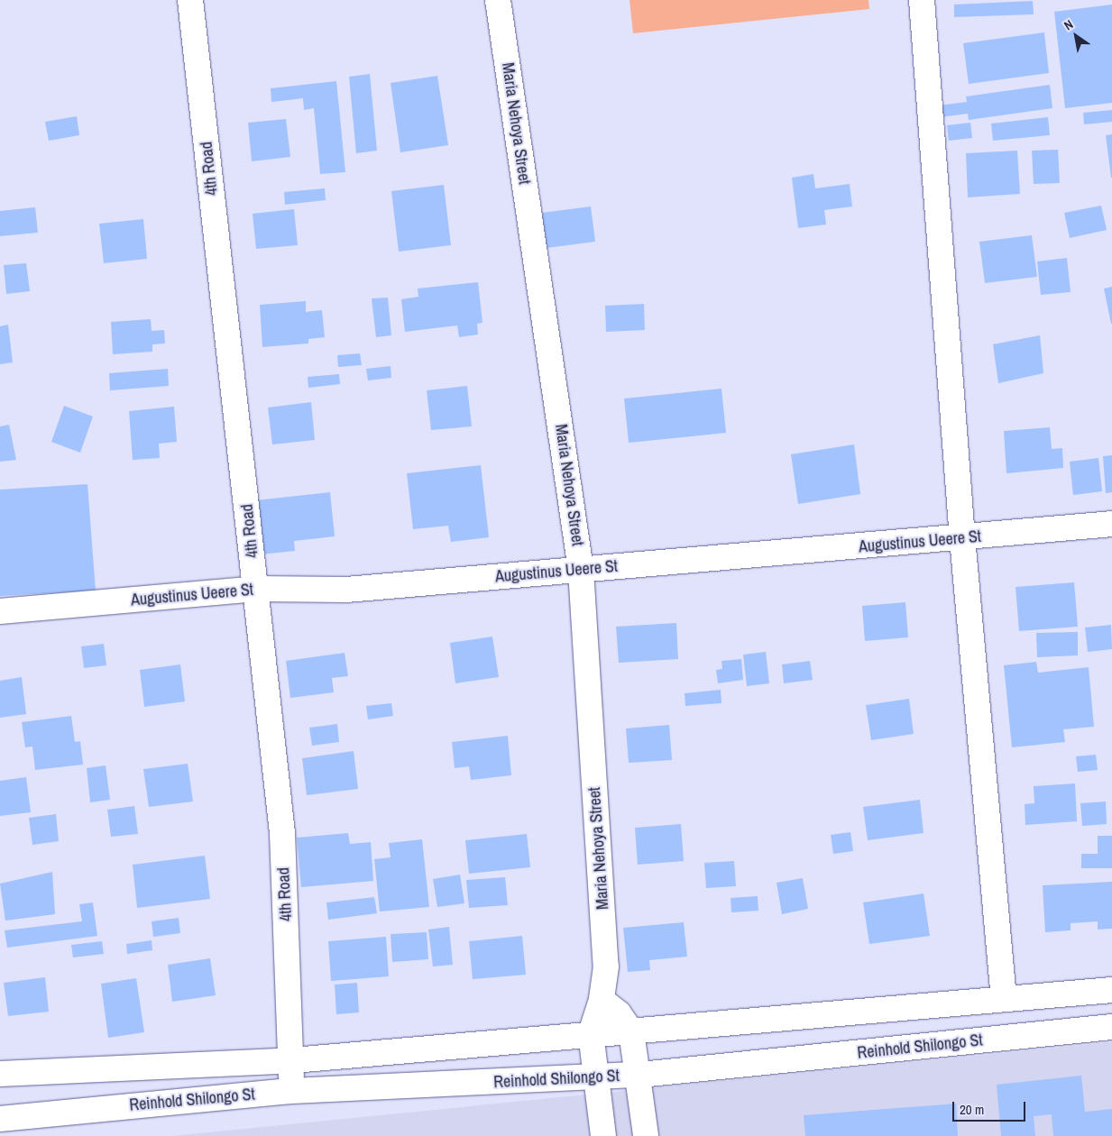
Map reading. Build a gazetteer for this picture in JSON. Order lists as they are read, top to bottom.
{
  "streets": {
    "street": [
      "Maria Nehoya Street",
      "4th Road",
      "Augustinus Ueere St",
      "Reinhold Shilongo St"
    ]
  },
  "crossings": [
    ["Maria Nehoya Street", "Augustinus Ueere St"],
    ["Maria Nehoya Street", "Reinhold Shilongo St"],
    ["4th Road", "Augustinus Ueere St"],
    ["4th Road", "Reinhold Shilongo St"]
  ],
  "scale_bar": "20 m",
  "north": "top left"
}
